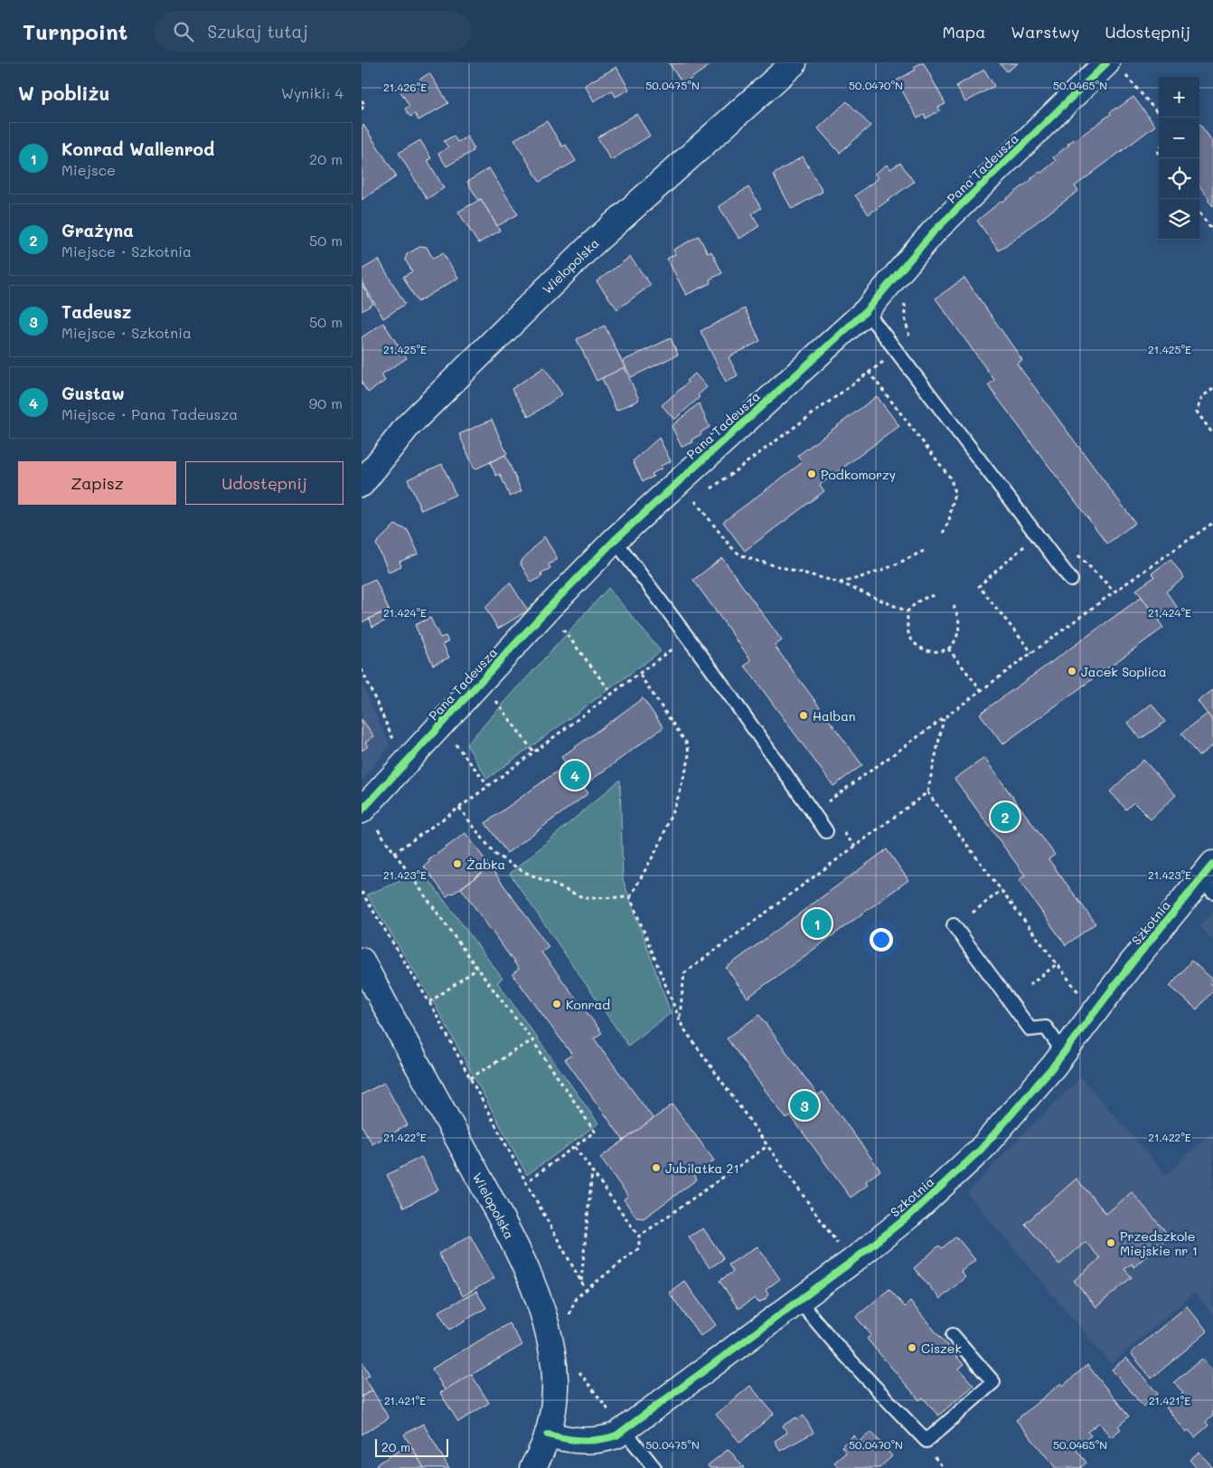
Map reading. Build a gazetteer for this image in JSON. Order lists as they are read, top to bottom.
{
  "streets": {
    "street": ["Pana Tadeusza", "Wielopolska", "Szkotnia"]
  },
  "crossings": [
    ["Wielopolska", "Szkotnia"]
  ],
  "places": [
    "Podkomorzy",
    "Jacek Soplica",
    "Halban",
    "Żabka",
    "Konrad",
    "Jubilatka 21",
    "Przedszkole Miejskie nr 1",
    "Ciszek"
  ],
  "scale_bar": "20 m",
  "page": {
    "header": "Turnpoint",
    "search": "Szukaj tutaj",
    "nav": ["Mapa", "Warstwy", "Udostępnij"],
    "heading": ["W pobliżu", "Wyniki: 4"],
    "map_buttons": ["+", "−"],
    "list": [
      {
        "mark": "1",
        "name": "Konrad Wallenrod",
        "note": "Miejsce",
        "value": "20 m"
      },
      {
        "mark": "2",
        "name": "Grażyna",
        "note": "Miejsce · Szkotnia",
        "value": "50 m"
      },
      {
        "mark": "3",
        "name": "Tadeusz",
        "note": "Miejsce · Szkotnia",
        "value": "50 m"
      },
      {
        "mark": "4",
        "name": "Gustaw",
        "note": "Miejsce · Pana Tadeusza",
        "value": "90 m"
      }
    ],
    "buttons": ["Zapisz", "Udostępnij"],
    "pins": [
      "4",
      "2",
      "1",
      "3"
    ],
    "scale": "20 m"
  },
  "coordinates": [
    "50.0475°N",
    "50.0470°N",
    "50.0465°N",
    "21.426°E",
    "21.425°E",
    "21.424°E",
    "21.423°E",
    "21.422°E",
    "21.421°E"
  ]
}
